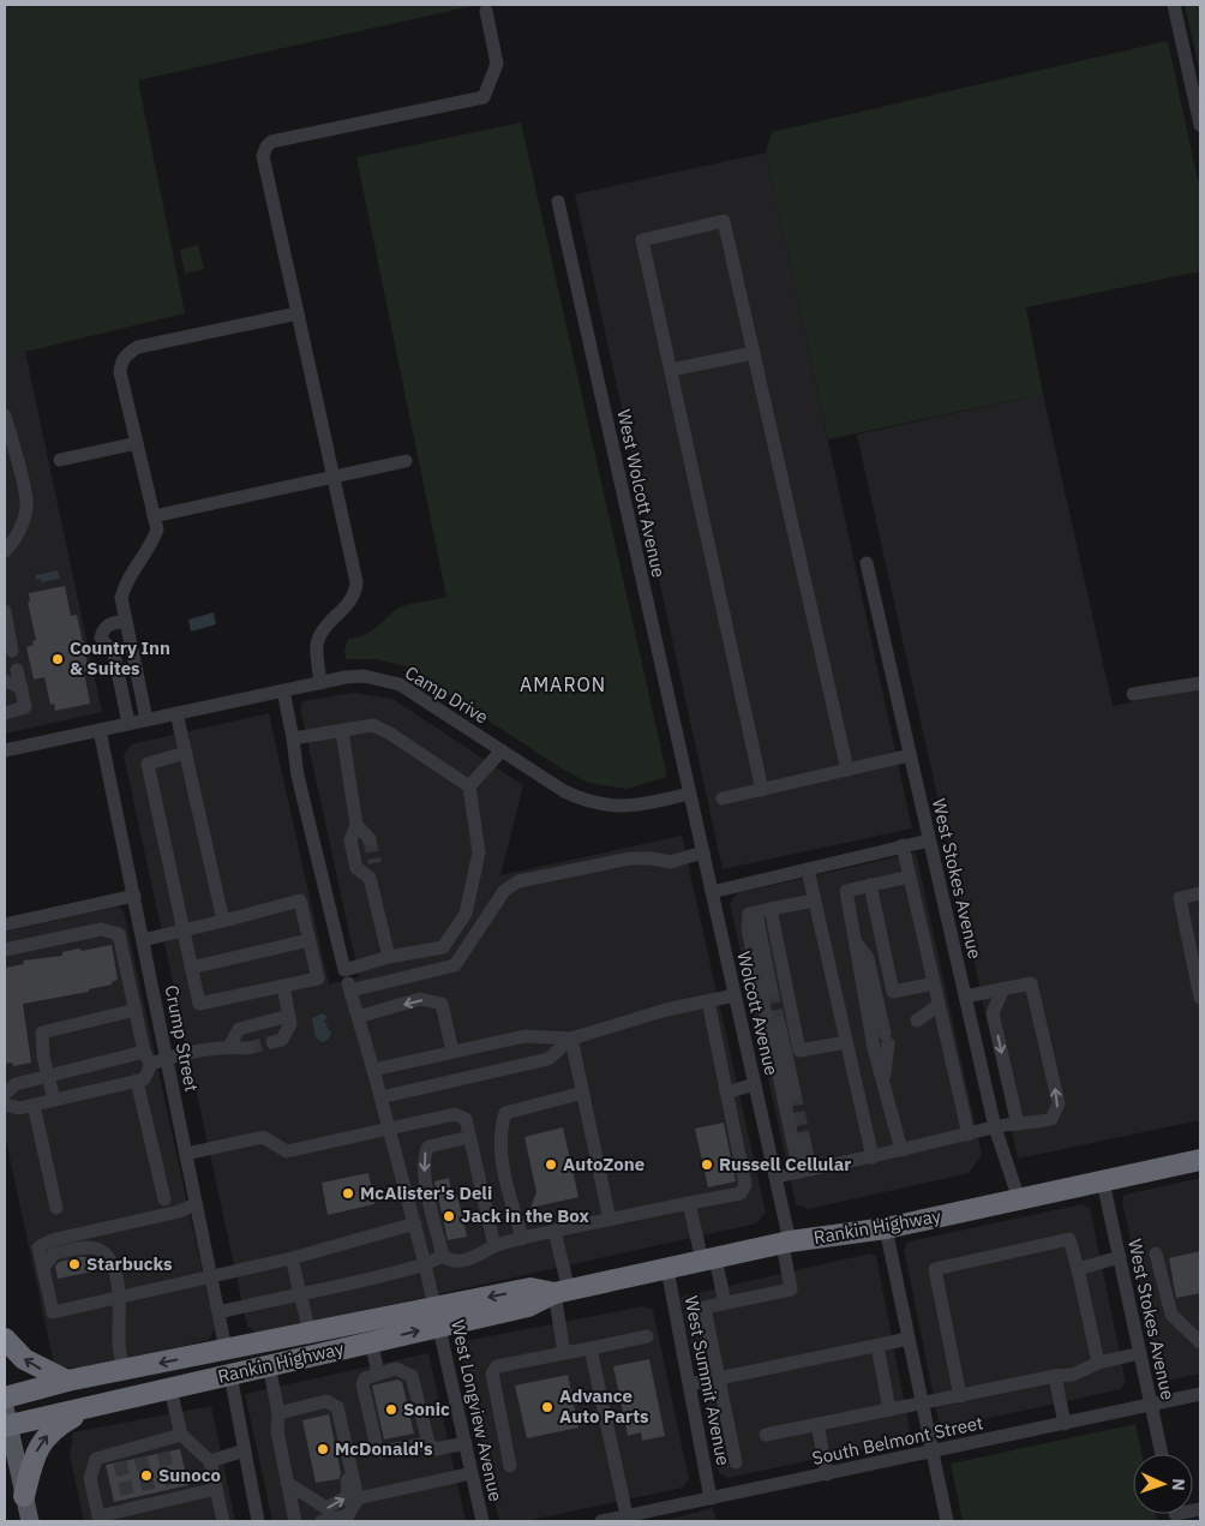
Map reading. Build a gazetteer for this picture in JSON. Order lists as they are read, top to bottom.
{
  "streets": {
    "highway": ["Rankin Highway"],
    "street": [
      "West Wolcott Avenue",
      "Camp Drive",
      "West Stokes Avenue",
      "Wolcott Avenue",
      "Crump Street",
      "West Summit Avenue",
      "West Longview Avenue",
      "South Belmont Street"
    ]
  },
  "crossings": [
    ["West Wolcott Avenue", "Camp Drive"],
    ["West Wolcott Avenue", "Wolcott Avenue"],
    ["Camp Drive", "Wolcott Avenue"],
    ["Camp Drive", "Crump Street"],
    ["Camp Drive", "West Longview Avenue"],
    ["West Stokes Avenue", "Rankin Highway"],
    ["West Stokes Avenue", "South Belmont Street"],
    ["Wolcott Avenue", "Rankin Highway"],
    ["Crump Street", "Rankin Highway"],
    ["Rankin Highway", "West Summit Avenue"],
    ["Rankin Highway", "West Longview Avenue"],
    ["West Summit Avenue", "South Belmont Street"]
  ],
  "districts": ["AMARON"],
  "places": [
    "Country Inn & Suites",
    "AutoZone",
    "Russell Cellular",
    "McAlister's Deli",
    "Jack in the Box",
    "Starbucks",
    "Advance Auto Parts",
    "Sonic",
    "McDonald's",
    "Sunoco"
  ],
  "north": "right"
}
